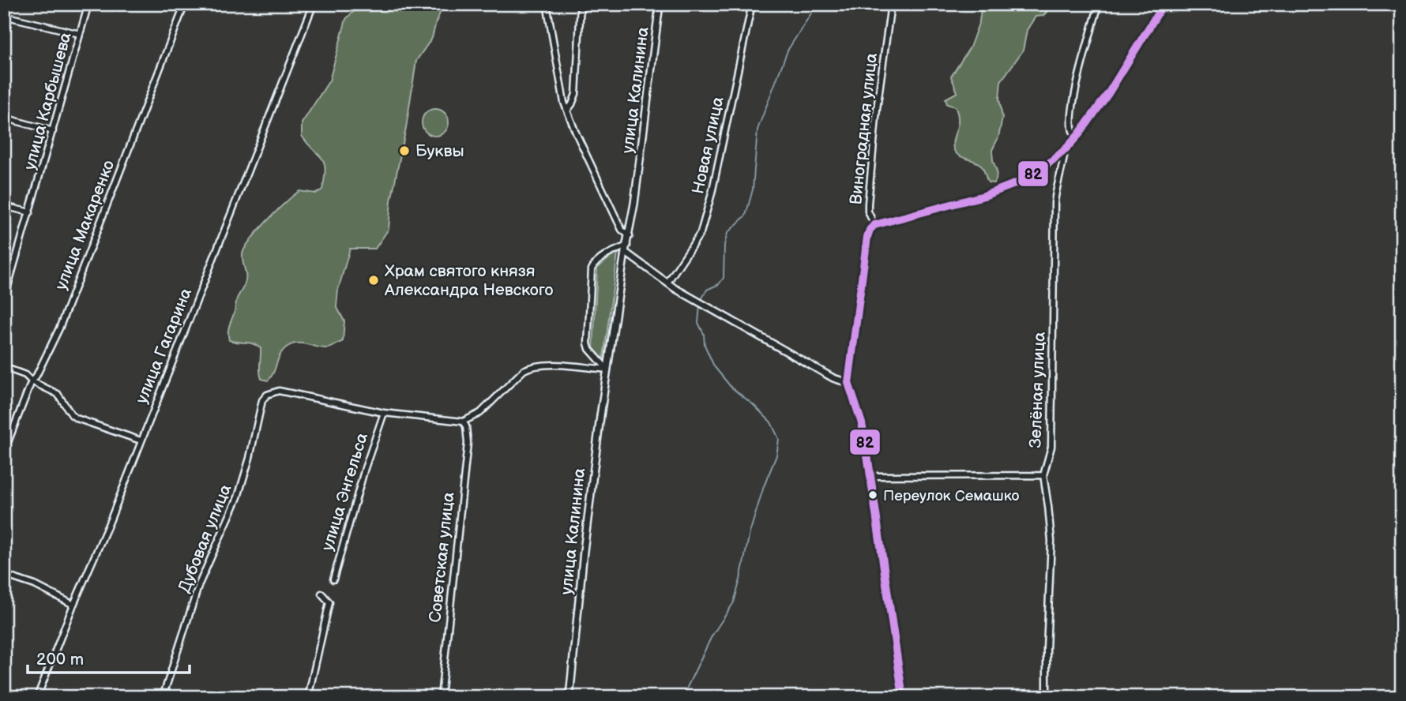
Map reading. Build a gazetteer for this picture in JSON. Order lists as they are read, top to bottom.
{
  "streets": {
    "main road": ["Виноградная улица"],
    "street": [
      "улица Калинина",
      "улица Карбышева",
      "Новая улица",
      "улица Макаренко",
      "улица Гагарина",
      "Зелёная улица",
      "улица Энгельса",
      "Дубовая улица",
      "Советская улица"
    ]
  },
  "crossings": [
    ["улица Энгельса", "Дубовая улица"]
  ],
  "places": ["Буквы", "Храм святого князя Александра Невского", "Переулок Семашко"],
  "lines": ["transit line 82"],
  "scale_bar": "200 m"
}
